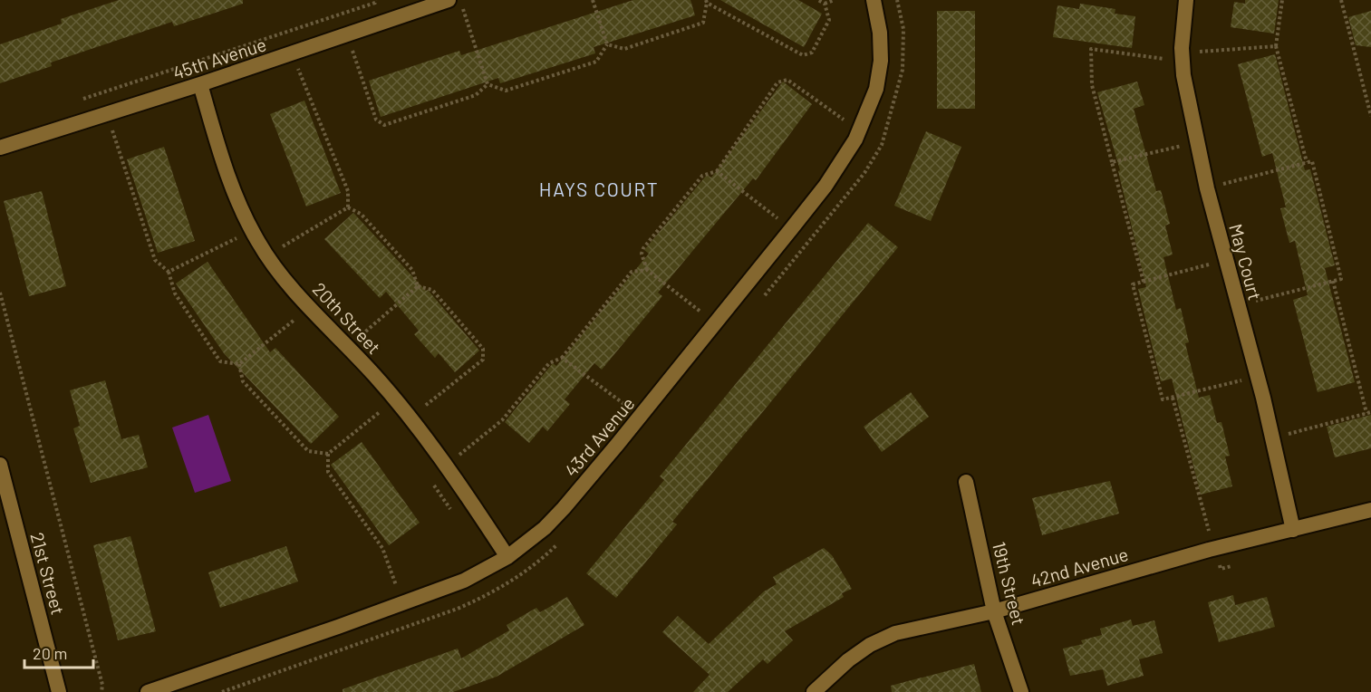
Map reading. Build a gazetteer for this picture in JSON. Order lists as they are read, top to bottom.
{
  "streets": {
    "street": [
      "45th Avenue",
      "May Court",
      "20th Street",
      "43rd Avenue",
      "42nd Avenue",
      "21st Street",
      "19th Street"
    ]
  },
  "crossings": [
    ["45th Avenue", "20th Street"],
    ["May Court", "42nd Avenue"],
    ["20th Street", "43rd Avenue"],
    ["42nd Avenue", "19th Street"]
  ],
  "districts": ["HAYS COURT"],
  "scale_bar": "20 m"
}
